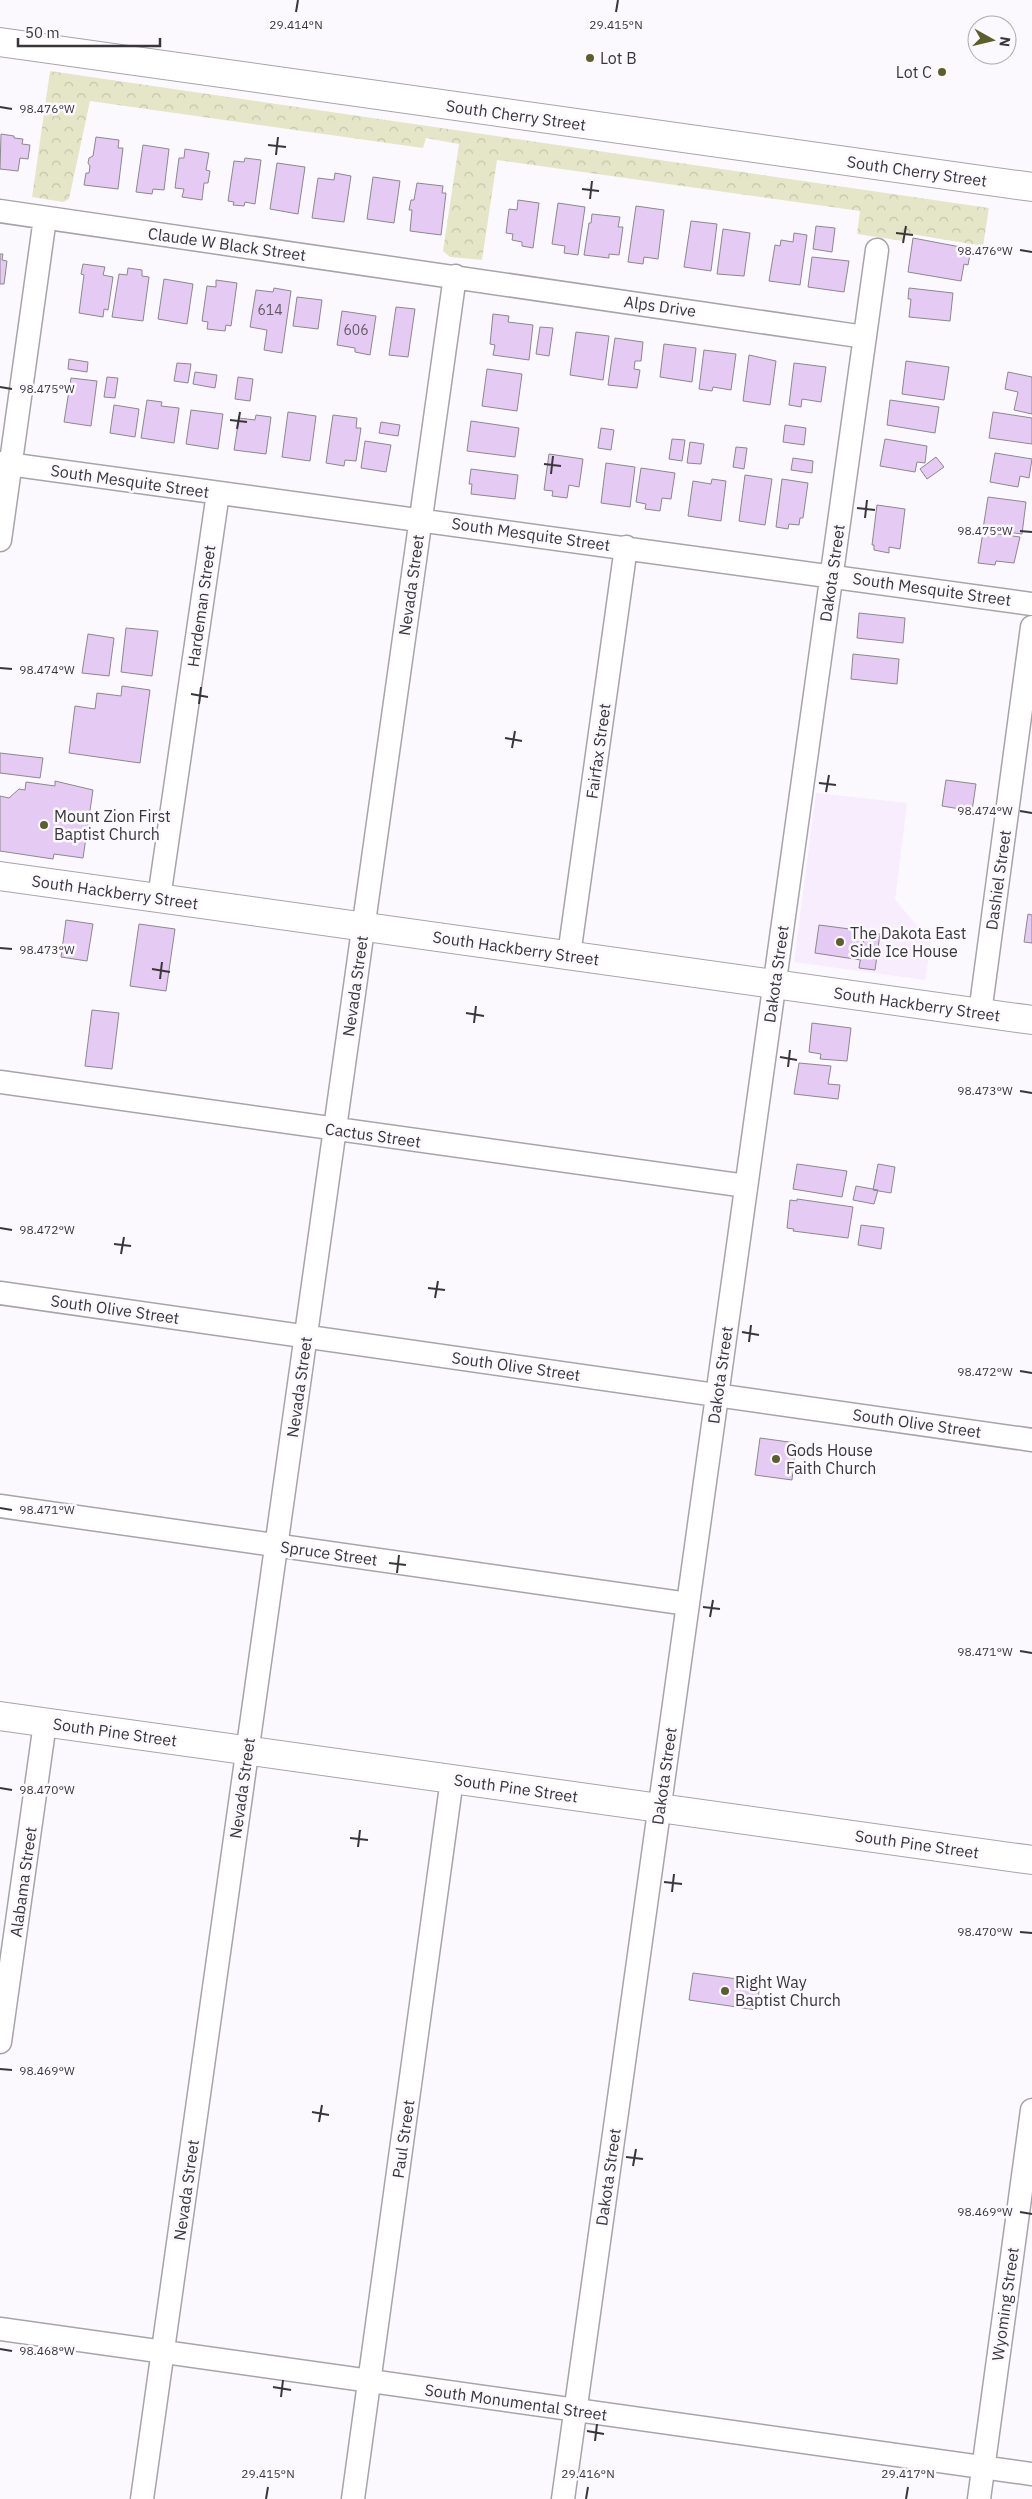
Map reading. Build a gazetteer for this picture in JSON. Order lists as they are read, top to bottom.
{
  "streets": {
    "street": [
      "South Cherry Street",
      "Claude W Black Street",
      "Alps Drive",
      "South Mesquite Street",
      "Dakota Street",
      "Nevada Street",
      "Hardeman Street",
      "Fairfax Street",
      "Dashiel Street",
      "South Hackberry Street",
      "Cactus Street",
      "South Olive Street",
      "Spruce Street",
      "South Pine Street",
      "Alabama Street",
      "Paul Street",
      "Wyoming Street",
      "South Monumental Street"
    ]
  },
  "crossings": [
    ["Claude W Black Street", "Alps Drive"],
    ["Claude W Black Street", "Nevada Street"],
    ["Alps Drive", "Dakota Street"],
    ["Alps Drive", "Nevada Street"],
    ["South Mesquite Street", "Dakota Street"],
    ["South Mesquite Street", "Nevada Street"],
    ["South Mesquite Street", "Hardeman Street"],
    ["South Mesquite Street", "Fairfax Street"],
    ["Dakota Street", "South Hackberry Street"],
    ["Dakota Street", "Cactus Street"],
    ["Dakota Street", "South Olive Street"],
    ["Dakota Street", "Spruce Street"],
    ["Dakota Street", "South Pine Street"],
    ["Dakota Street", "South Monumental Street"],
    ["Nevada Street", "South Hackberry Street"],
    ["Nevada Street", "Cactus Street"],
    ["Nevada Street", "South Olive Street"],
    ["Nevada Street", "Spruce Street"],
    ["Nevada Street", "South Pine Street"],
    ["Nevada Street", "South Monumental Street"],
    ["Hardeman Street", "South Hackberry Street"],
    ["Fairfax Street", "South Hackberry Street"],
    ["Dashiel Street", "South Hackberry Street"],
    ["South Pine Street", "Alabama Street"],
    ["South Pine Street", "Paul Street"],
    ["Paul Street", "South Monumental Street"],
    ["Wyoming Street", "South Monumental Street"]
  ],
  "places": [
    "Lot B",
    "Lot C",
    "Mount Zion First Baptist Church",
    "The Dakota East Side Ice House",
    "Gods House Faith Church",
    "Right Way Baptist Church"
  ],
  "house_numbers": ["614", "606"],
  "scale_bar": "50 m",
  "north": "right",
  "coordinates": [
    "29.414°N",
    "29.415°N",
    "98.476°W",
    "98.475°W",
    "98.474°W",
    "98.473°W",
    "98.472°W",
    "98.471°W",
    "98.470°W",
    "98.469°W",
    "98.468°W",
    "29.416°N",
    "29.417°N"
  ]
}
